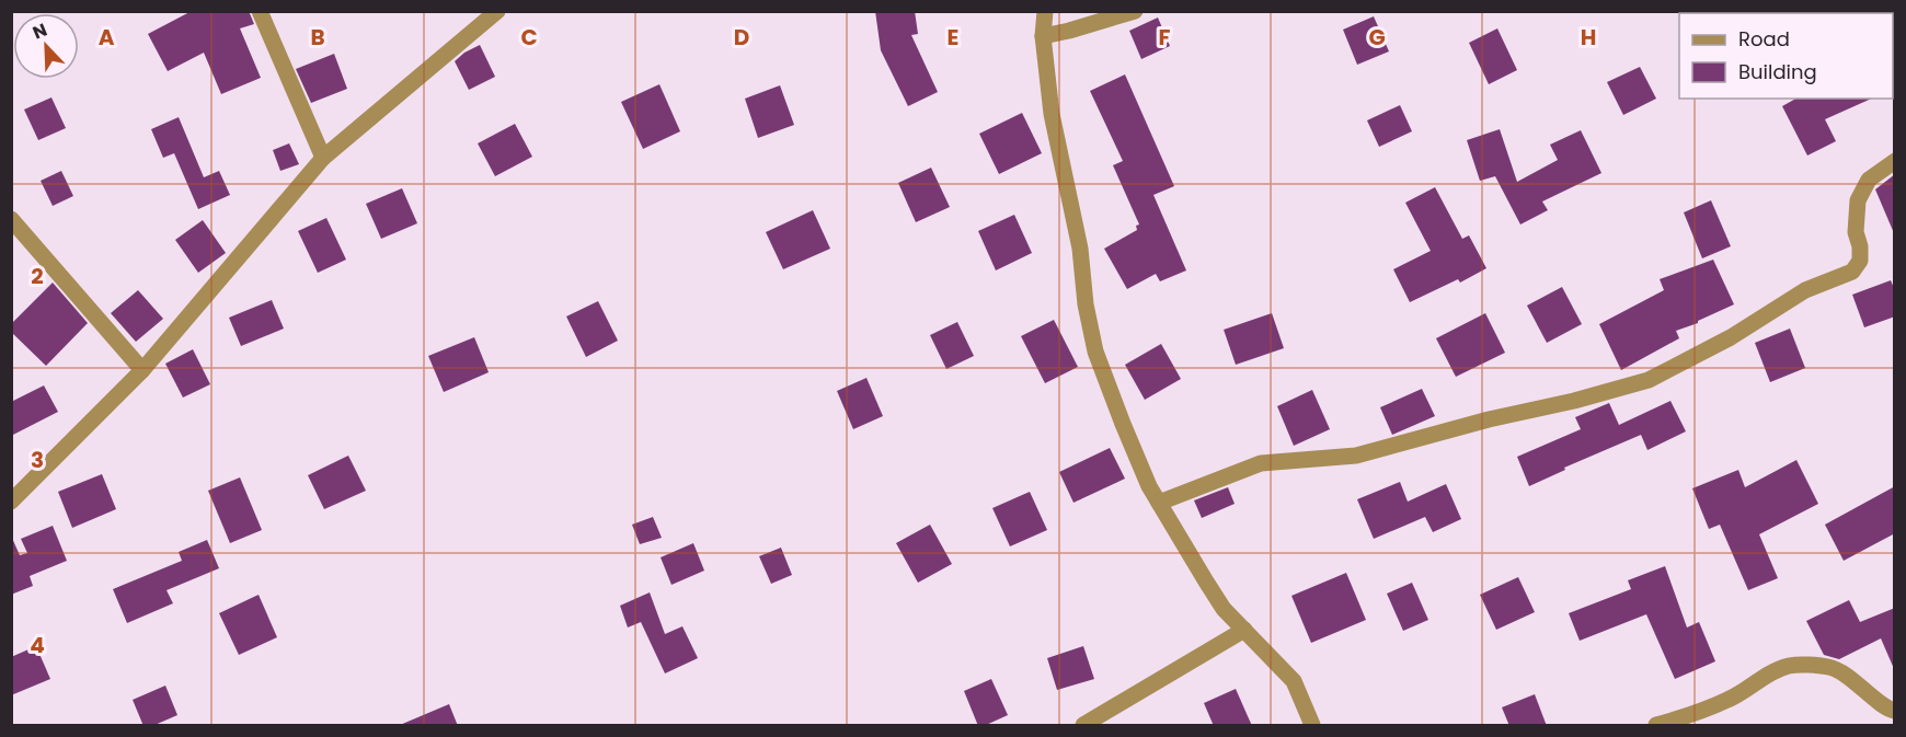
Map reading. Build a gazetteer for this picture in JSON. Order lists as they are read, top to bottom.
{
  "legend": ["Road", "Building"],
  "north": "top left",
  "grid": {
    "columns": [
      "A",
      "B",
      "C",
      "D",
      "E",
      "F",
      "G",
      "H"
    ],
    "rows": ["2", "3", "4"]
  }
}
